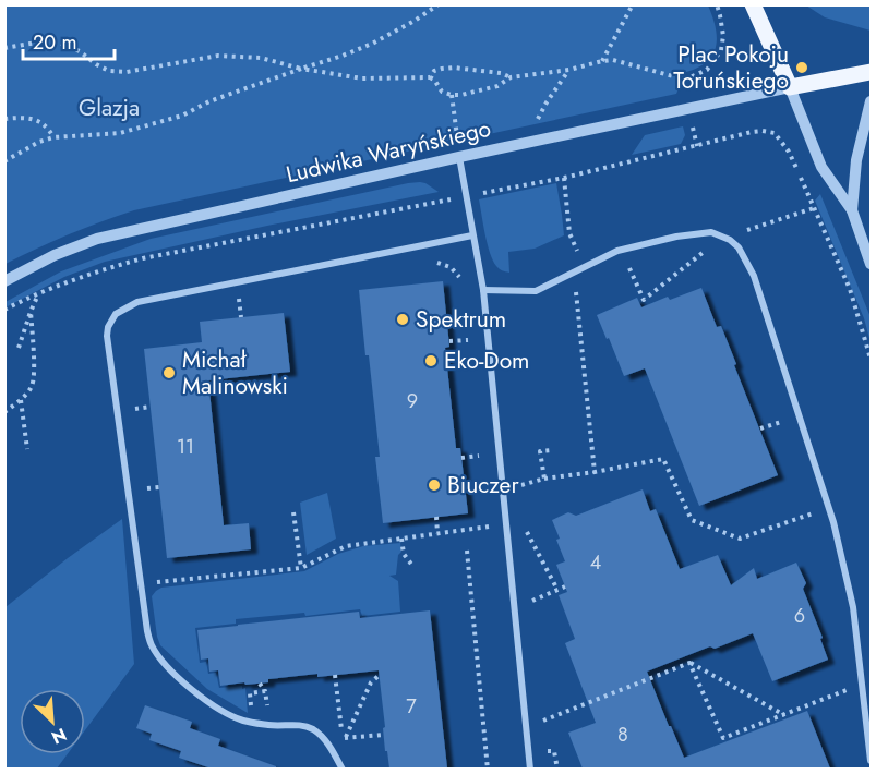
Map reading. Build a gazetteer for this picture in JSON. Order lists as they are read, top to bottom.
{
  "streets": {
    "street": ["Ludwika Waryńskiego"]
  },
  "parks": ["Glazja"],
  "places": [
    "Plac Pokoju Toruńskiego",
    "Spektrum",
    "Eko-Dom",
    "Michał Malinowski",
    "Biuczer"
  ],
  "house_numbers": [
    "9",
    "11",
    "4",
    "6",
    "7",
    "8"
  ],
  "scale_bar": "20 m",
  "north": "bottom right"
}
